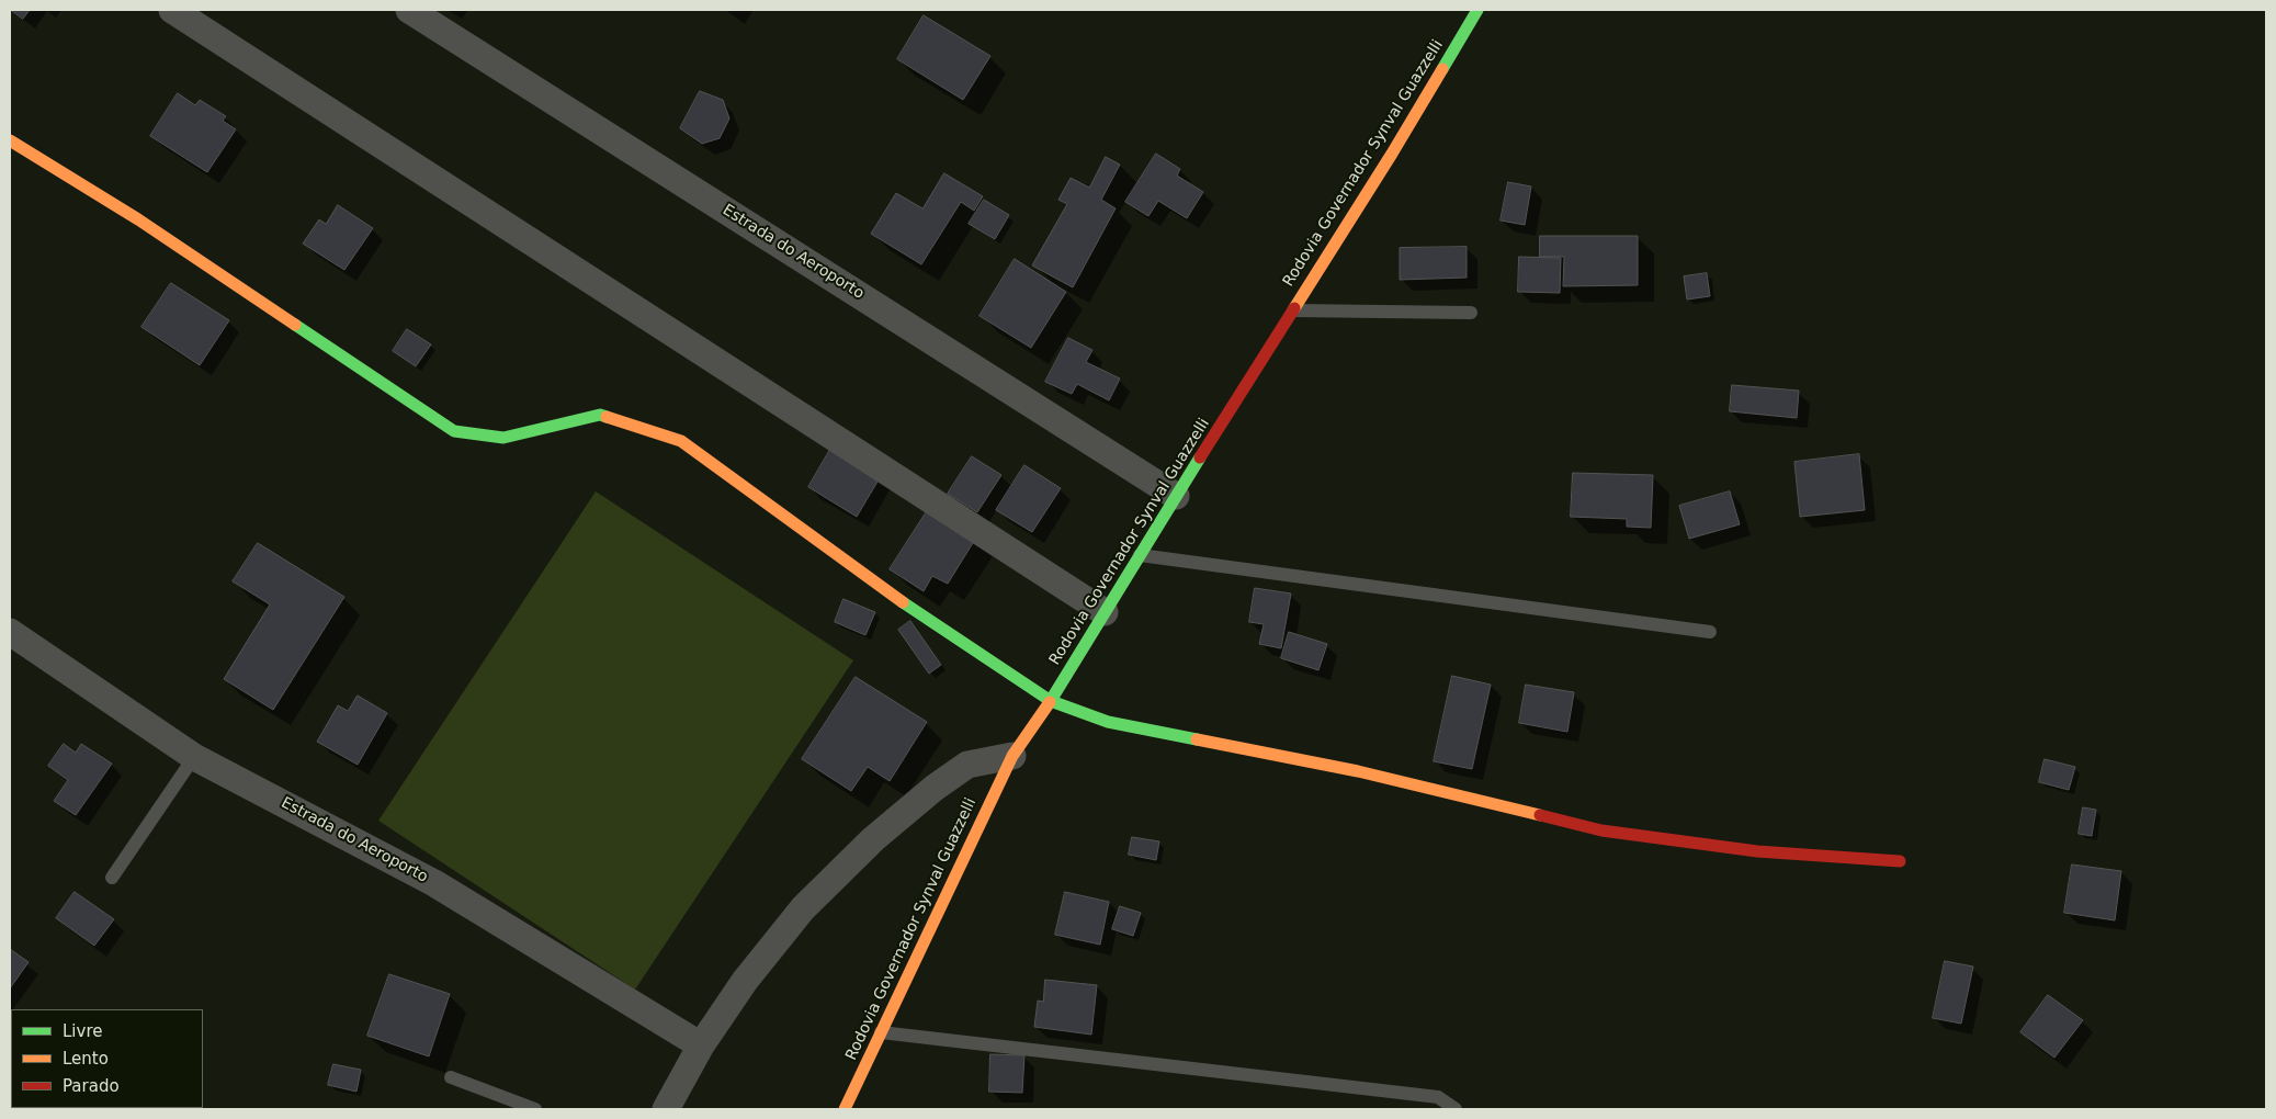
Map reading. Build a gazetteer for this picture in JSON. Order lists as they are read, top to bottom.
{
  "streets": {
    "street": ["Rodovia Governador Synval Guazzelli", "Estrada do Aeroporto"]
  },
  "crossings": [
    ["Rodovia Governador Synval Guazzelli", "Estrada do Aeroporto"]
  ],
  "legend": ["Livre", "Lento", "Parado"]
}
